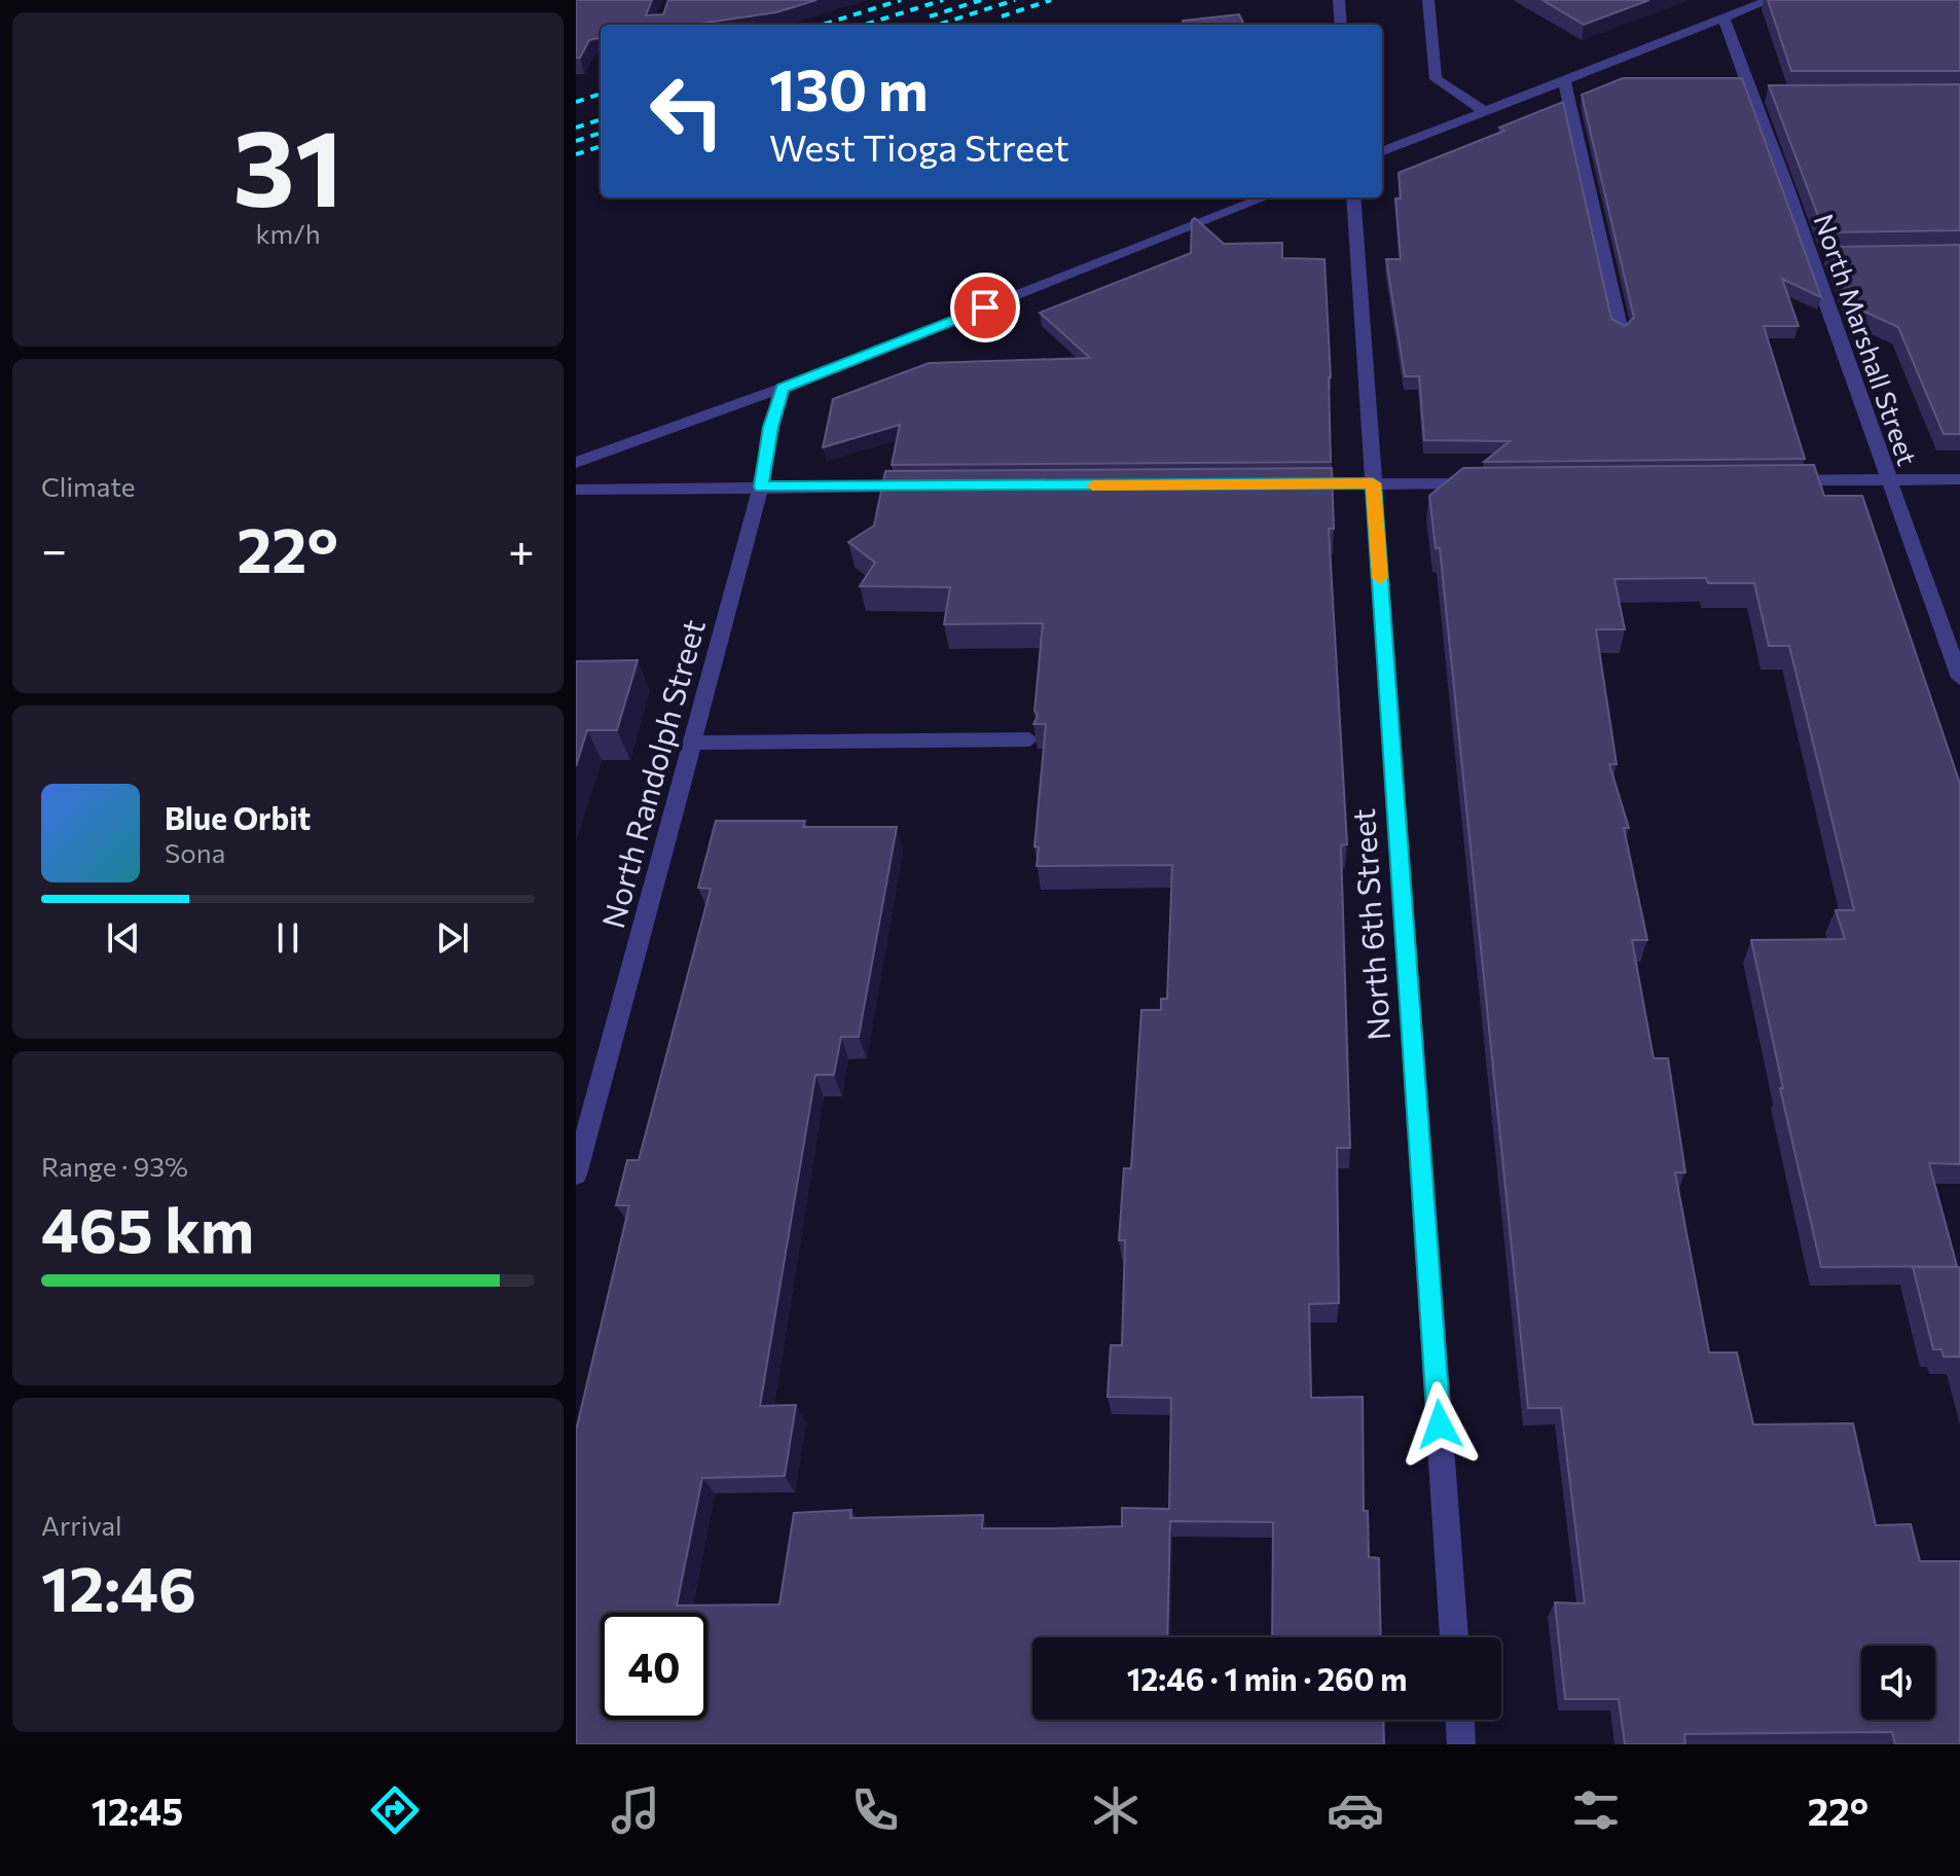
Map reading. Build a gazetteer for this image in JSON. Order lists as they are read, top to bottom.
{
  "streets": {
    "street": ["North Marshall Street", "North Randolph Street", "North 6th Street"]
  },
  "page": {
    "tile": [
      ["31", "km/h"],
      "Climate",
      ["Range · 93%", "465 km"],
      ["Arrival", "12:46"]
    ],
    "turn": ["130 m", "West Tioga Street"],
    "heat": ["−", "22°", "+"],
    "song": ["Blue Orbit", "Sona"],
    "limit": "40",
    "trip": "12:46 · 1 min · 260 m",
    "tabs": ["12:45", "22°"]
  }
}
